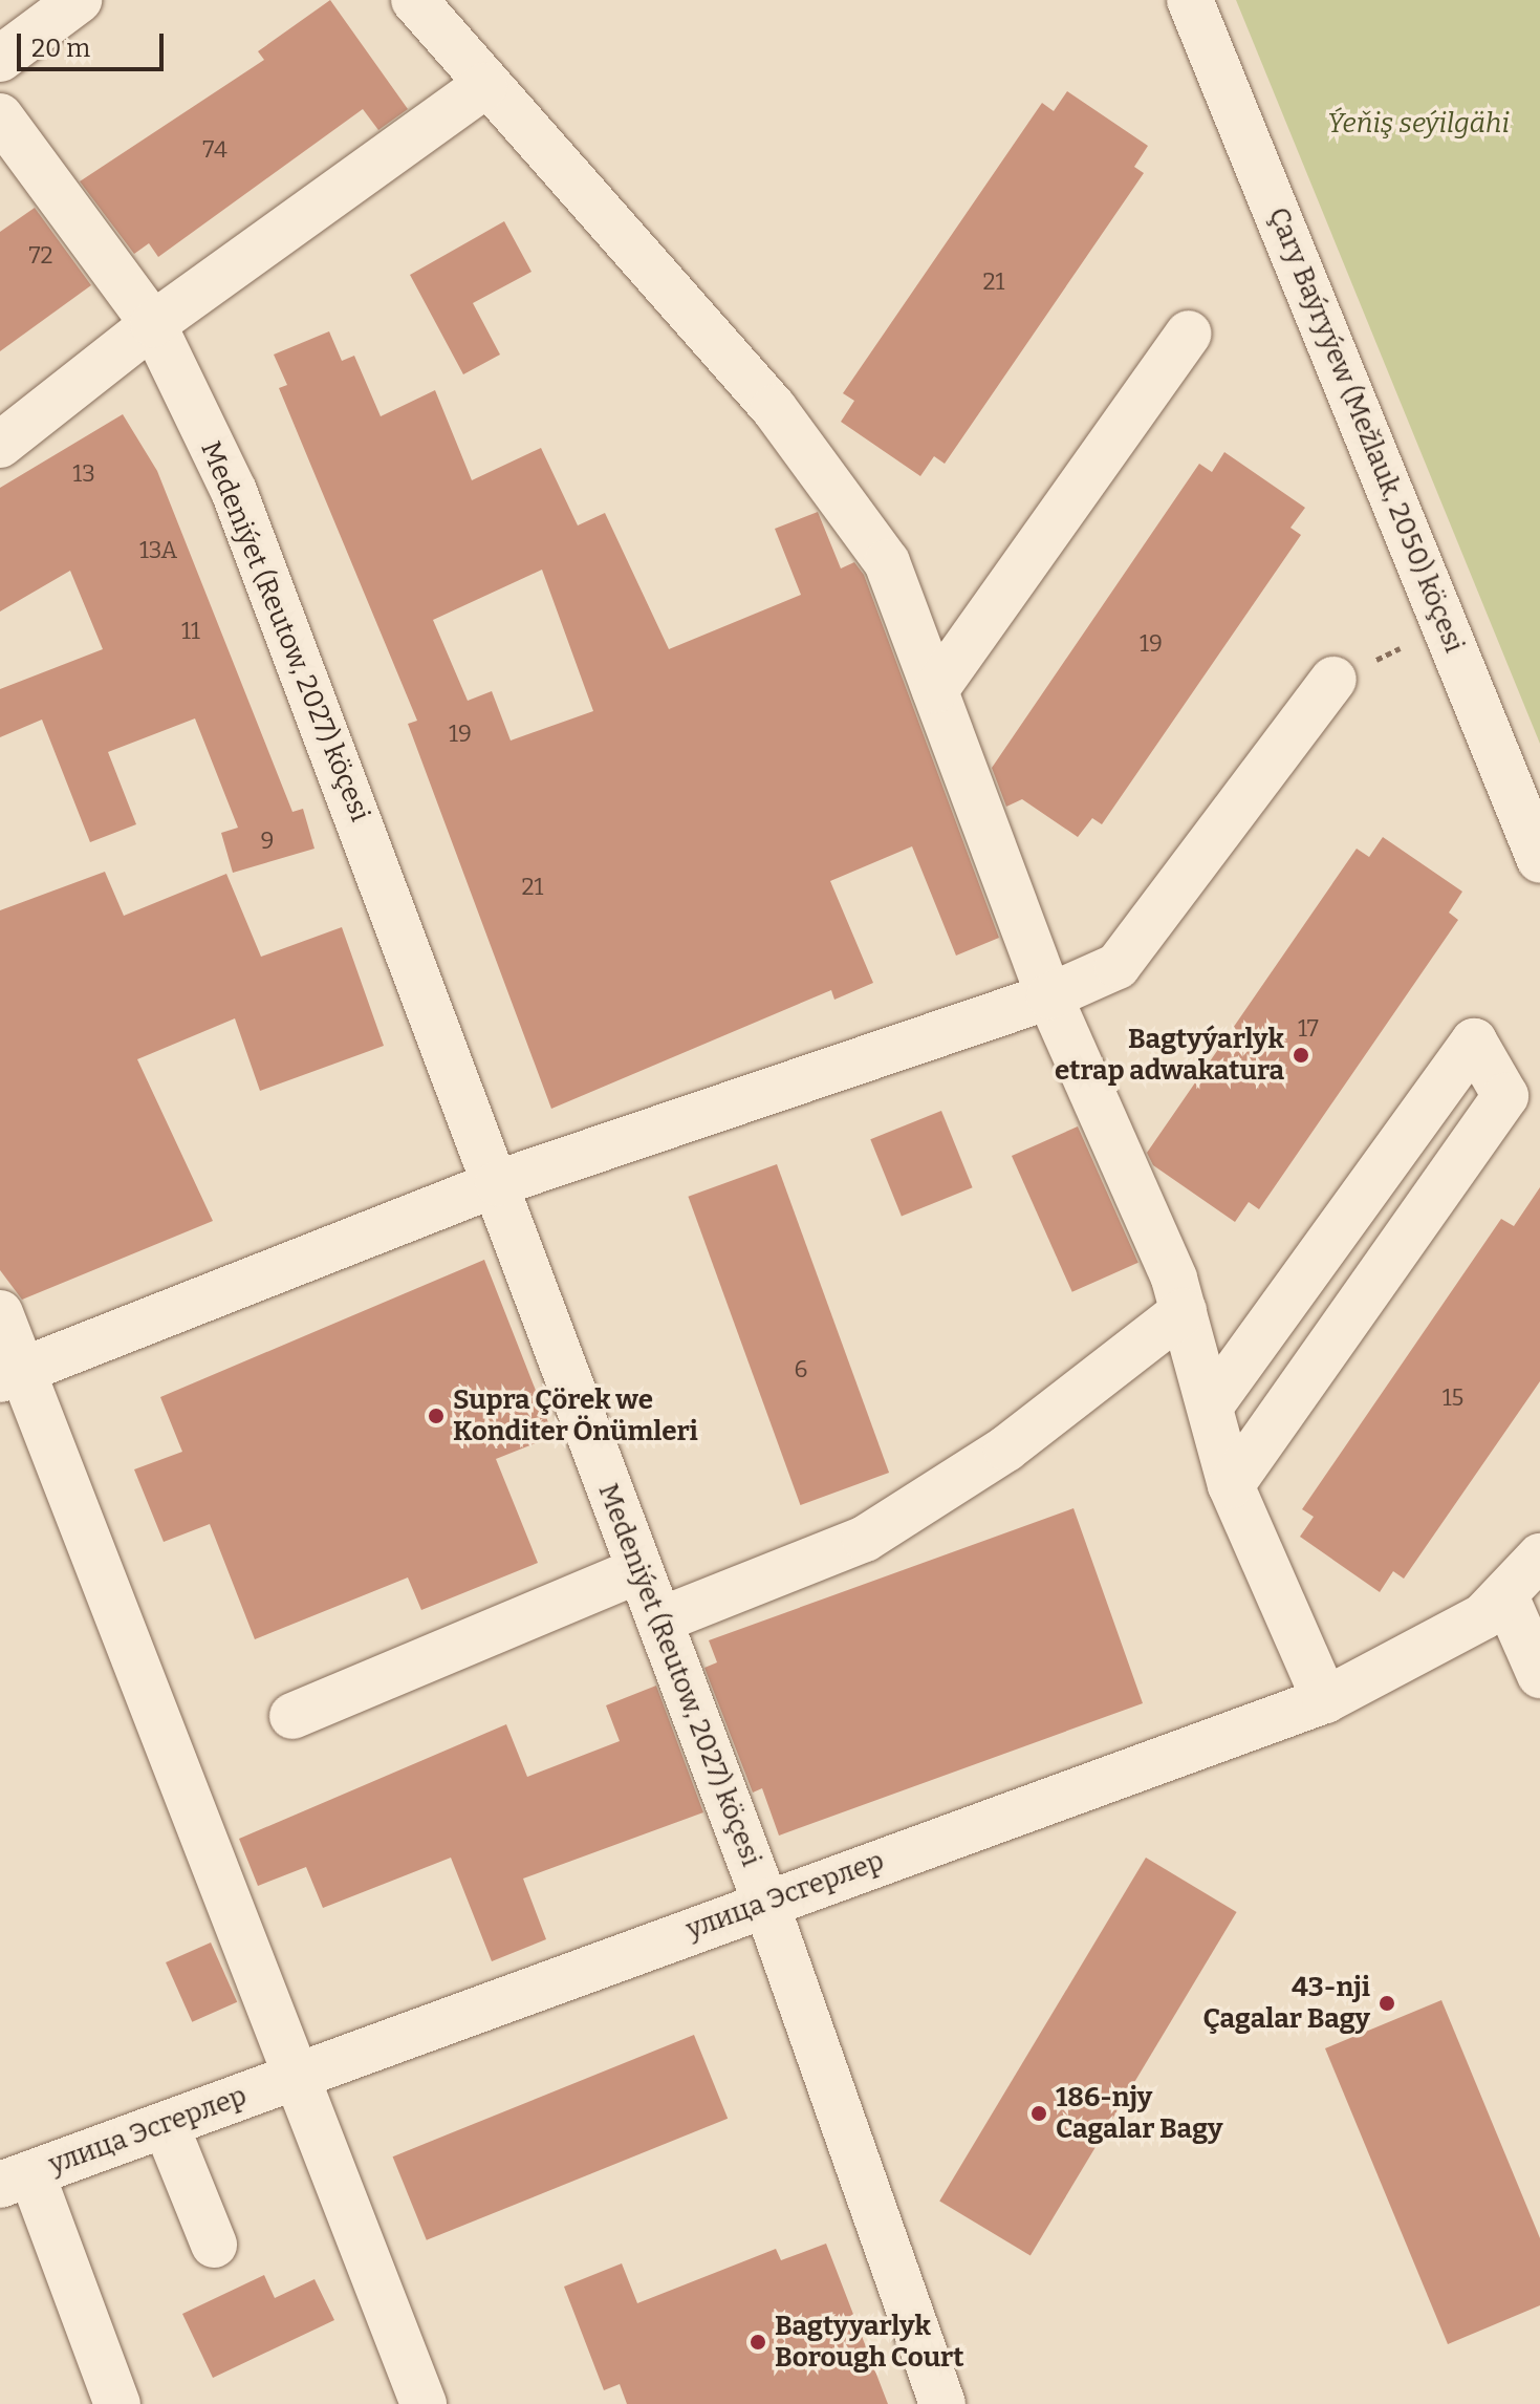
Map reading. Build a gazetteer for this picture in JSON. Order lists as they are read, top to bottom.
{
  "streets": {
    "street": ["Çary Baýryýew (Mežlauk, 2050) köçesi", "Medeniýet (Reutow, 2027) köçesi", "улица Эсгерлер"]
  },
  "crossings": [
    ["Medeniýet (Reutow, 2027) köçesi", "улица Эсгерлер"]
  ],
  "parks": ["Ýeňiş seýilgähi"],
  "places": [
    "Bagtyýarlyk etrap adwakatura",
    "Supra Çörek we Konditer Önümleri",
    "43-nji Çagalar Bagy",
    "186-njy Cagalar Bagy",
    "Bagtyyarlyk Borough Court"
  ],
  "house_numbers": [
    "74",
    "72",
    "21",
    "13",
    "13A",
    "11",
    "19",
    "19",
    "9",
    "21",
    "17",
    "6",
    "15"
  ],
  "scale_bar": "20 m"
}
